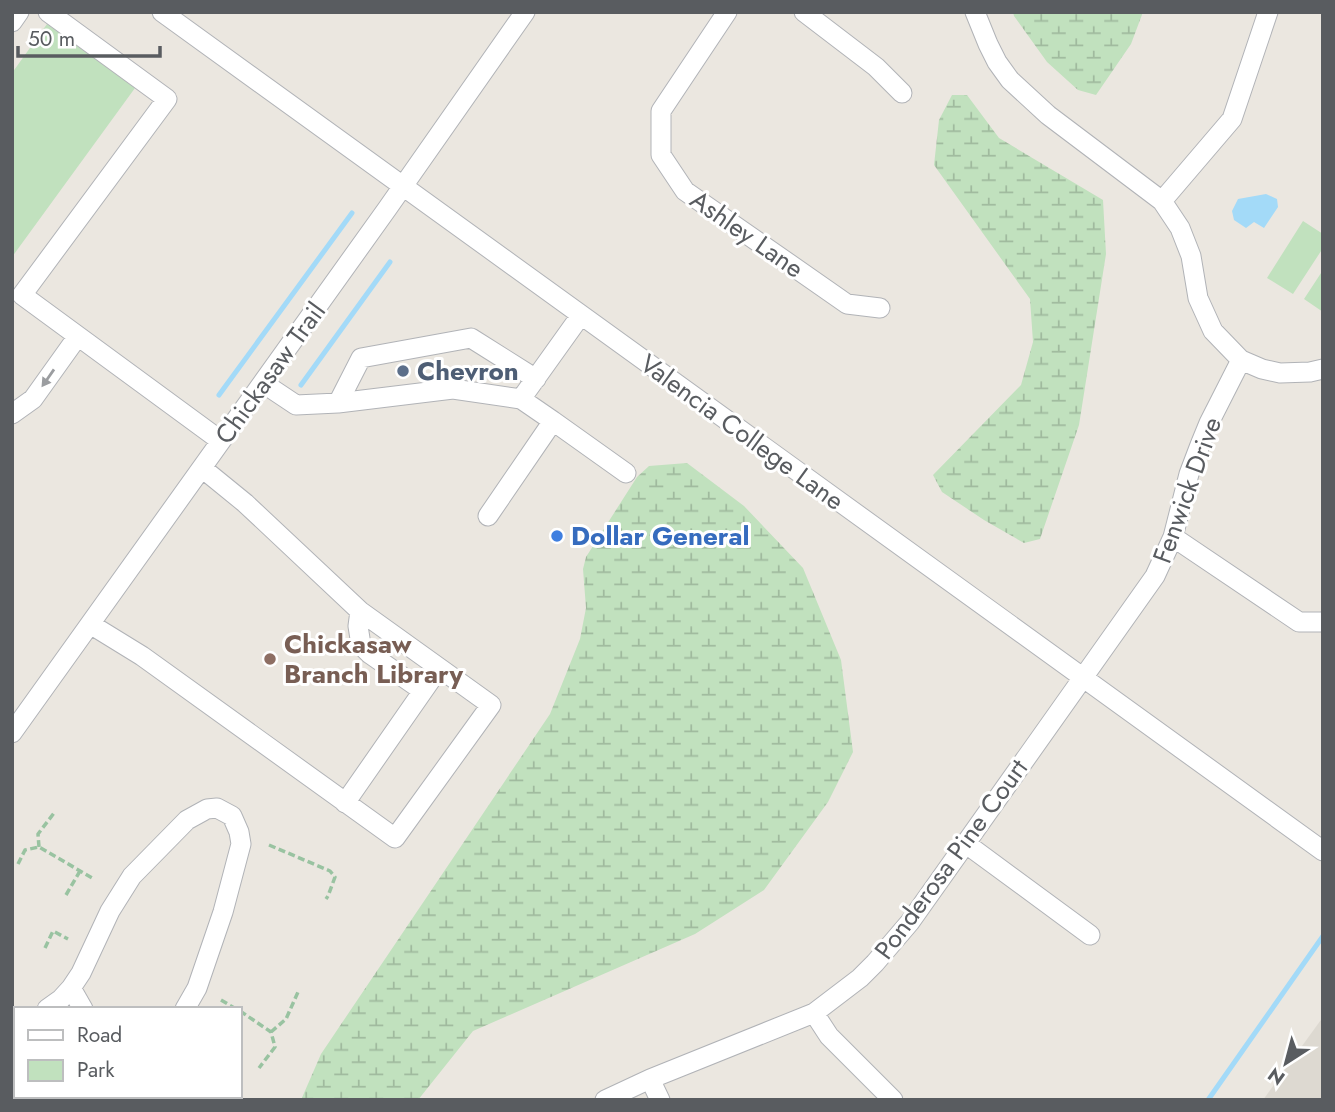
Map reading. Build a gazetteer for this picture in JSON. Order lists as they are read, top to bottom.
{
  "streets": {
    "street": [
      "Ashley Lane",
      "Chickasaw Trail",
      "Valencia College Lane",
      "Fenwick Drive",
      "Ponderosa Pine Court"
    ]
  },
  "crossings": [
    ["Chickasaw Trail", "Valencia College Lane"],
    ["Valencia College Lane", "Fenwick Drive"],
    ["Valencia College Lane", "Ponderosa Pine Court"],
    ["Fenwick Drive", "Ponderosa Pine Court"]
  ],
  "places": ["Chevron", "Dollar General", "Chickasaw Branch Library"],
  "legend": ["Road", "Park"],
  "scale_bar": "50 m",
  "north": "bottom left"
}
